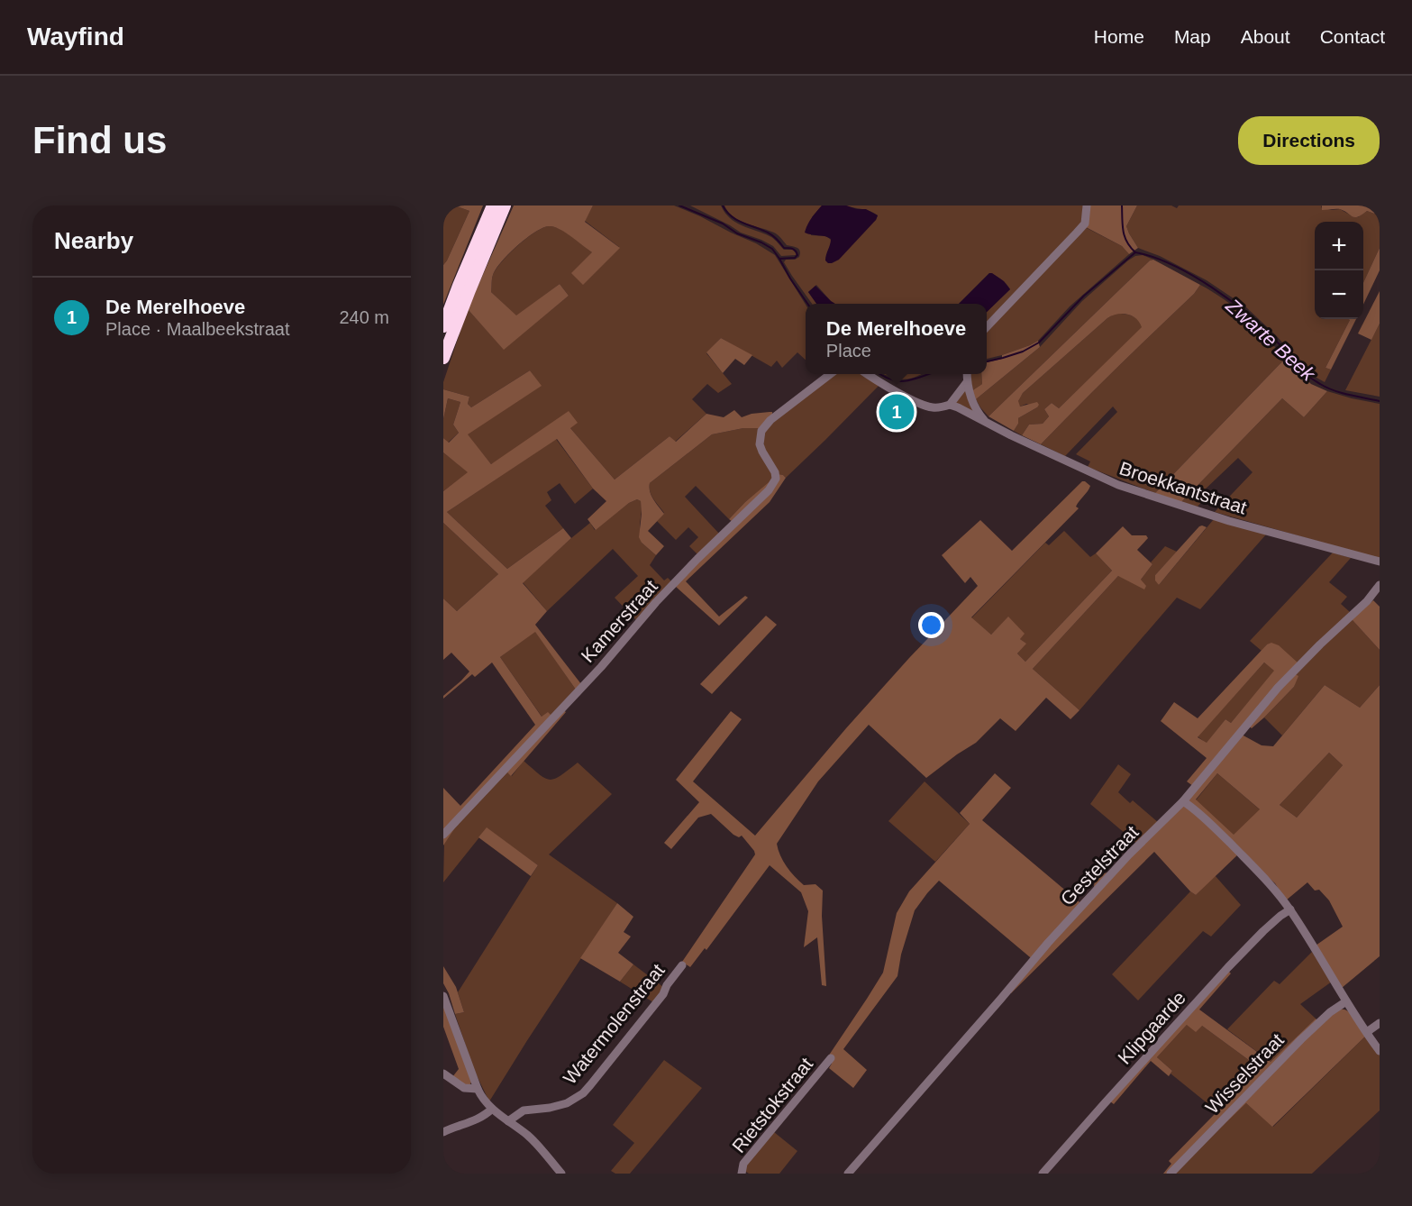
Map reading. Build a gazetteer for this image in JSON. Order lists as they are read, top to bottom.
{
  "streets": {
    "street": [
      "Broekkantstraat",
      "Kamerstraat",
      "Gestelstraat",
      "Watermolenstraat",
      "Klipgaarde",
      "Wisselstraat",
      "Rietstokstraat"
    ]
  },
  "water": ["Zwarte Beek"],
  "page": {
    "header": "Wayfind",
    "nav": [
      "Home",
      "Map",
      "About",
      "Contact"
    ],
    "buttons": "Directions",
    "title": "Find us",
    "heading": "Nearby",
    "map_buttons": ["+", "−"],
    "list": [
      {
        "mark": "1",
        "name": "De Merelhoeve",
        "note": "Place · Maalbeekstraat",
        "value": "240 m"
      }
    ],
    "popup": ["De Merelhoeve", "Place"],
    "pins": "1"
  }
}
